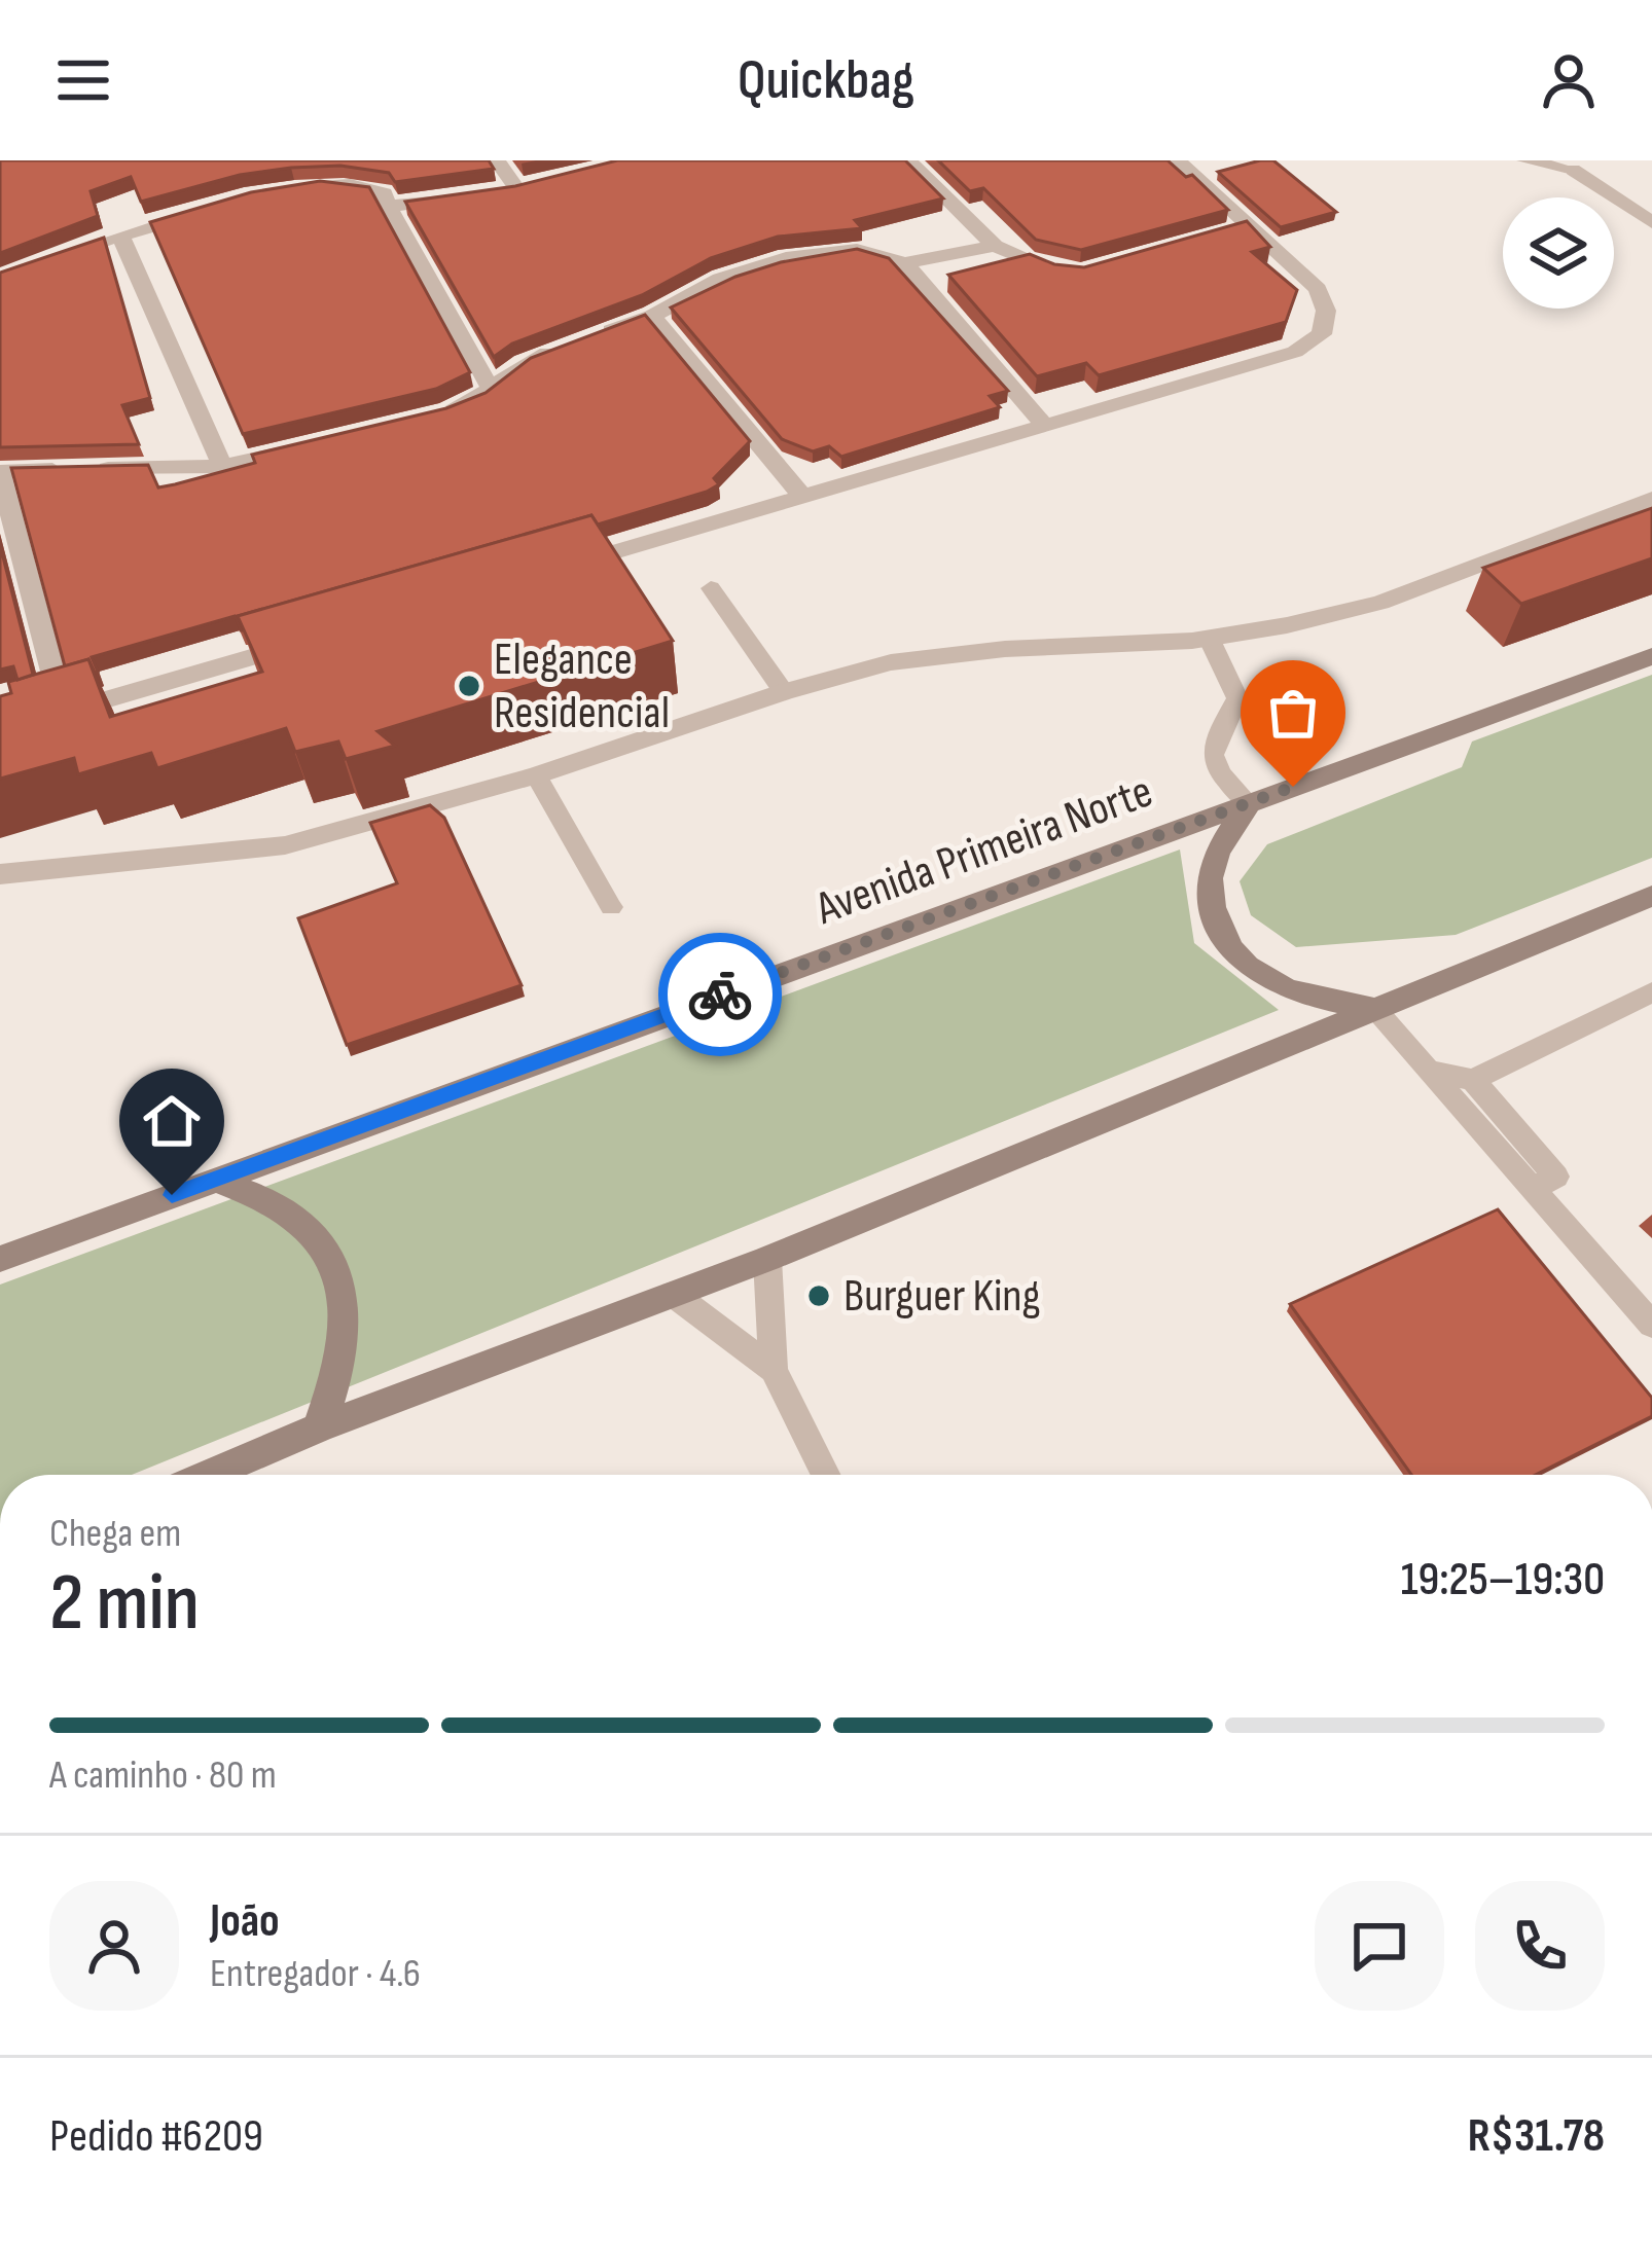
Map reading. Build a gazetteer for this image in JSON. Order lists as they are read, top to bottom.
{
  "streets": {
    "main road": ["Avenida Primeira Norte"]
  },
  "places": ["Elegance Residencial", "Burguer King"],
  "page": {
    "header": "Quickbag",
    "heading": ["2 min", "Chega em", "19:25–19:30"],
    "panel": [
      "João",
      "Entregador · 4.6",
      "Pedido #6209",
      "R$31.78"
    ],
    "bar": "A caminho · 80 m"
  }
}
